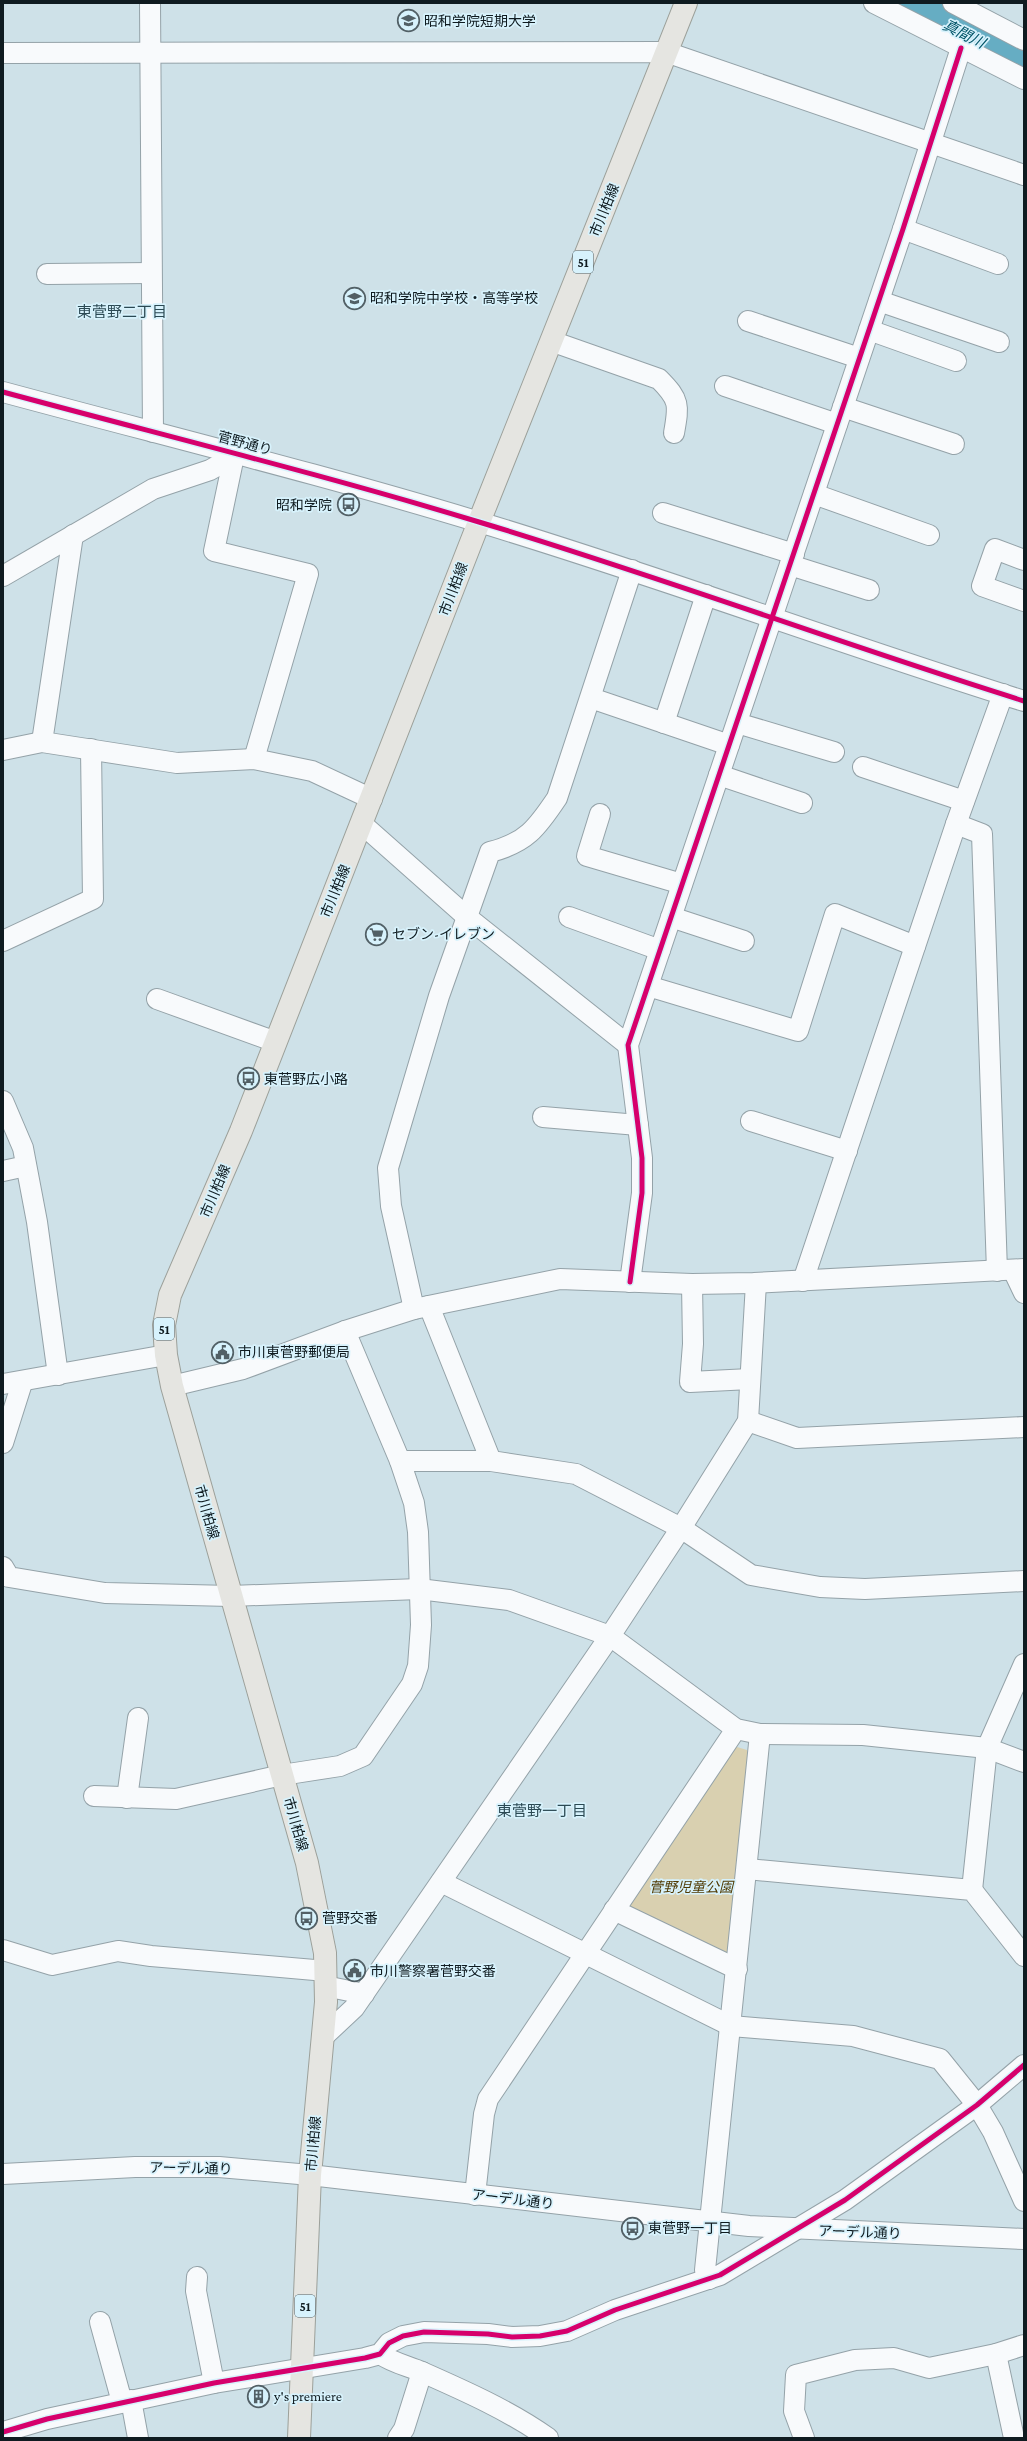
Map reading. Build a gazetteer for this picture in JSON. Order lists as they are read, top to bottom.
{
  "streets": {
    "main road": ["市川柏線", "51"],
    "street": ["菅野通り", "アーデル通り"]
  },
  "crossings": [
    ["市川柏線", "菅野通り"],
    ["市川柏線", "アーデル通り"]
  ],
  "districts": ["東菅野二丁目", "東菅野一丁目"],
  "water": ["真間川"],
  "parks": ["菅野児童公園"],
  "places": {
    "school or university": ["昭和学院短期大学", "昭和学院中学校・高等学校"],
    "bus stop": [
      "昭和学院",
      "東菅野広小路",
      "菅野交番",
      "東菅野一丁目"
    ],
    "supermarket": ["セブン-イレブン"],
    "public building": ["市川東菅野郵便局", "市川警察署菅野交番"],
    "building": ["y's premiere"]
  }
}
